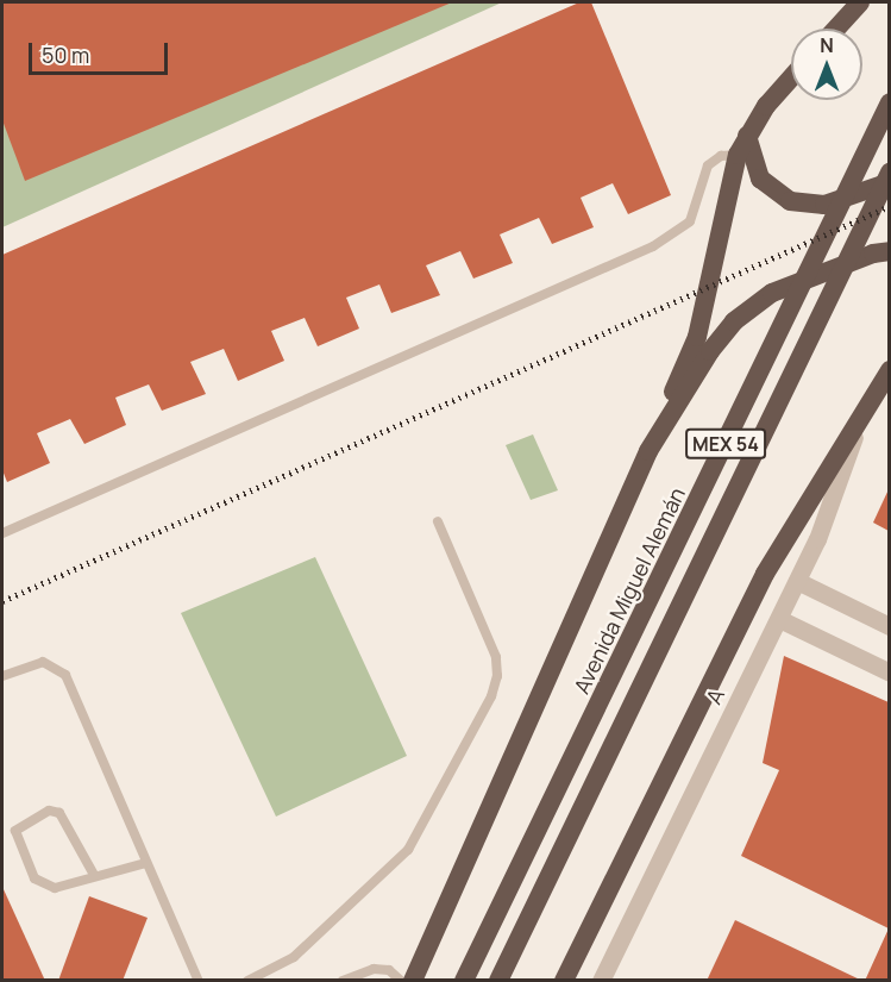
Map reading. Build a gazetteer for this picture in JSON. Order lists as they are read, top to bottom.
{
  "streets": {
    "highway": ["MEX 54", "Avenida Miguel Alemán"],
    "street": ["A"]
  },
  "scale_bar": "50 m",
  "north": "top"
}
